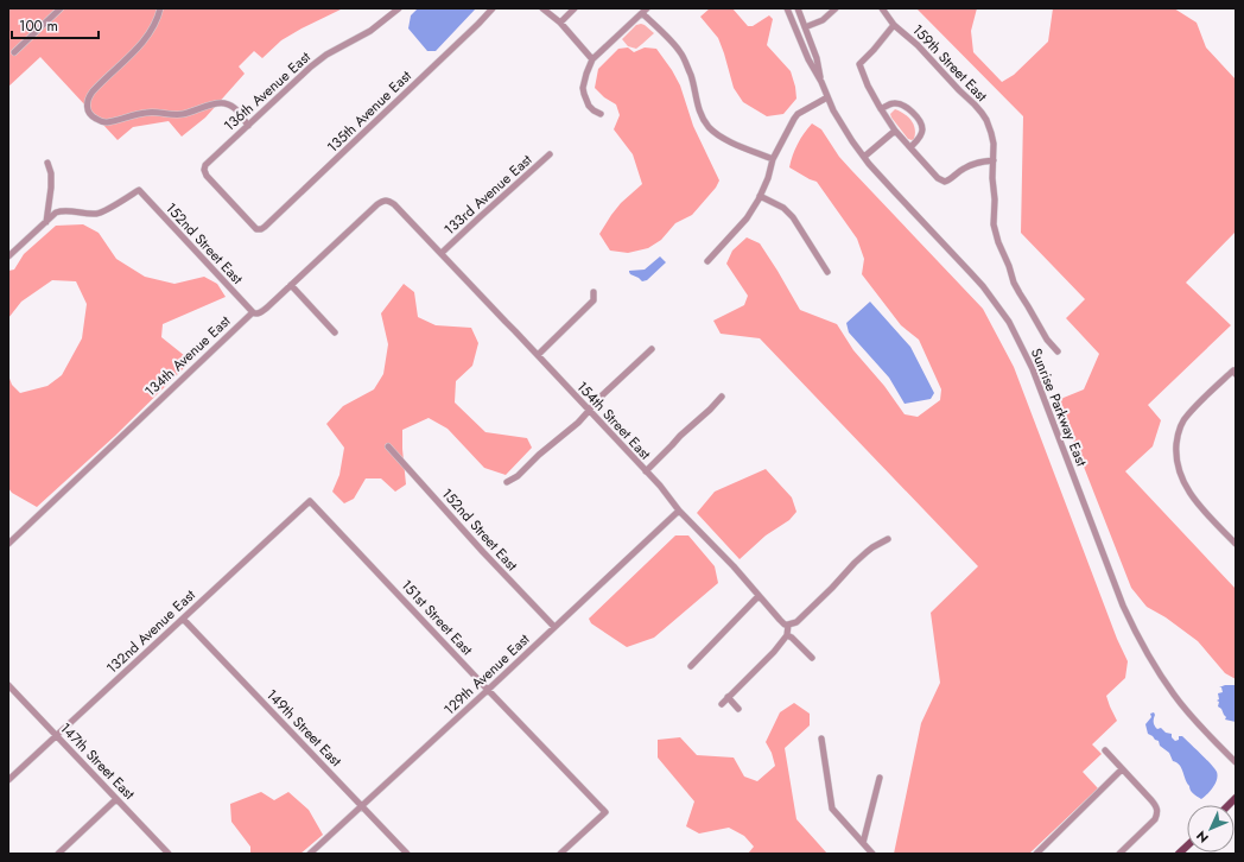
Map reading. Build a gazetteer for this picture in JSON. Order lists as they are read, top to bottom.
{
  "streets": {
    "street": [
      "159th Street East",
      "136th Avenue East",
      "135th Avenue East",
      "133rd Avenue East",
      "152nd Street East",
      "134th Avenue East",
      "Sunrise Parkway East",
      "154th Street East",
      "151st Street East",
      "132nd Avenue East",
      "129th Avenue East",
      "149th Street East",
      "147th Street East"
    ]
  },
  "crossings": [
    ["136th Avenue East", "135th Avenue East"],
    ["133rd Avenue East", "154th Street East"],
    ["152nd Street East", "134th Avenue East"],
    ["152nd Street East", "129th Avenue East"],
    ["134th Avenue East", "154th Street East"],
    ["154th Street East", "129th Avenue East"],
    ["151st Street East", "132nd Avenue East"],
    ["151st Street East", "129th Avenue East"],
    ["132nd Avenue East", "149th Street East"],
    ["132nd Avenue East", "147th Street East"],
    ["129th Avenue East", "149th Street East"]
  ],
  "scale_bar": "100 m",
  "north": "bottom left"
}
